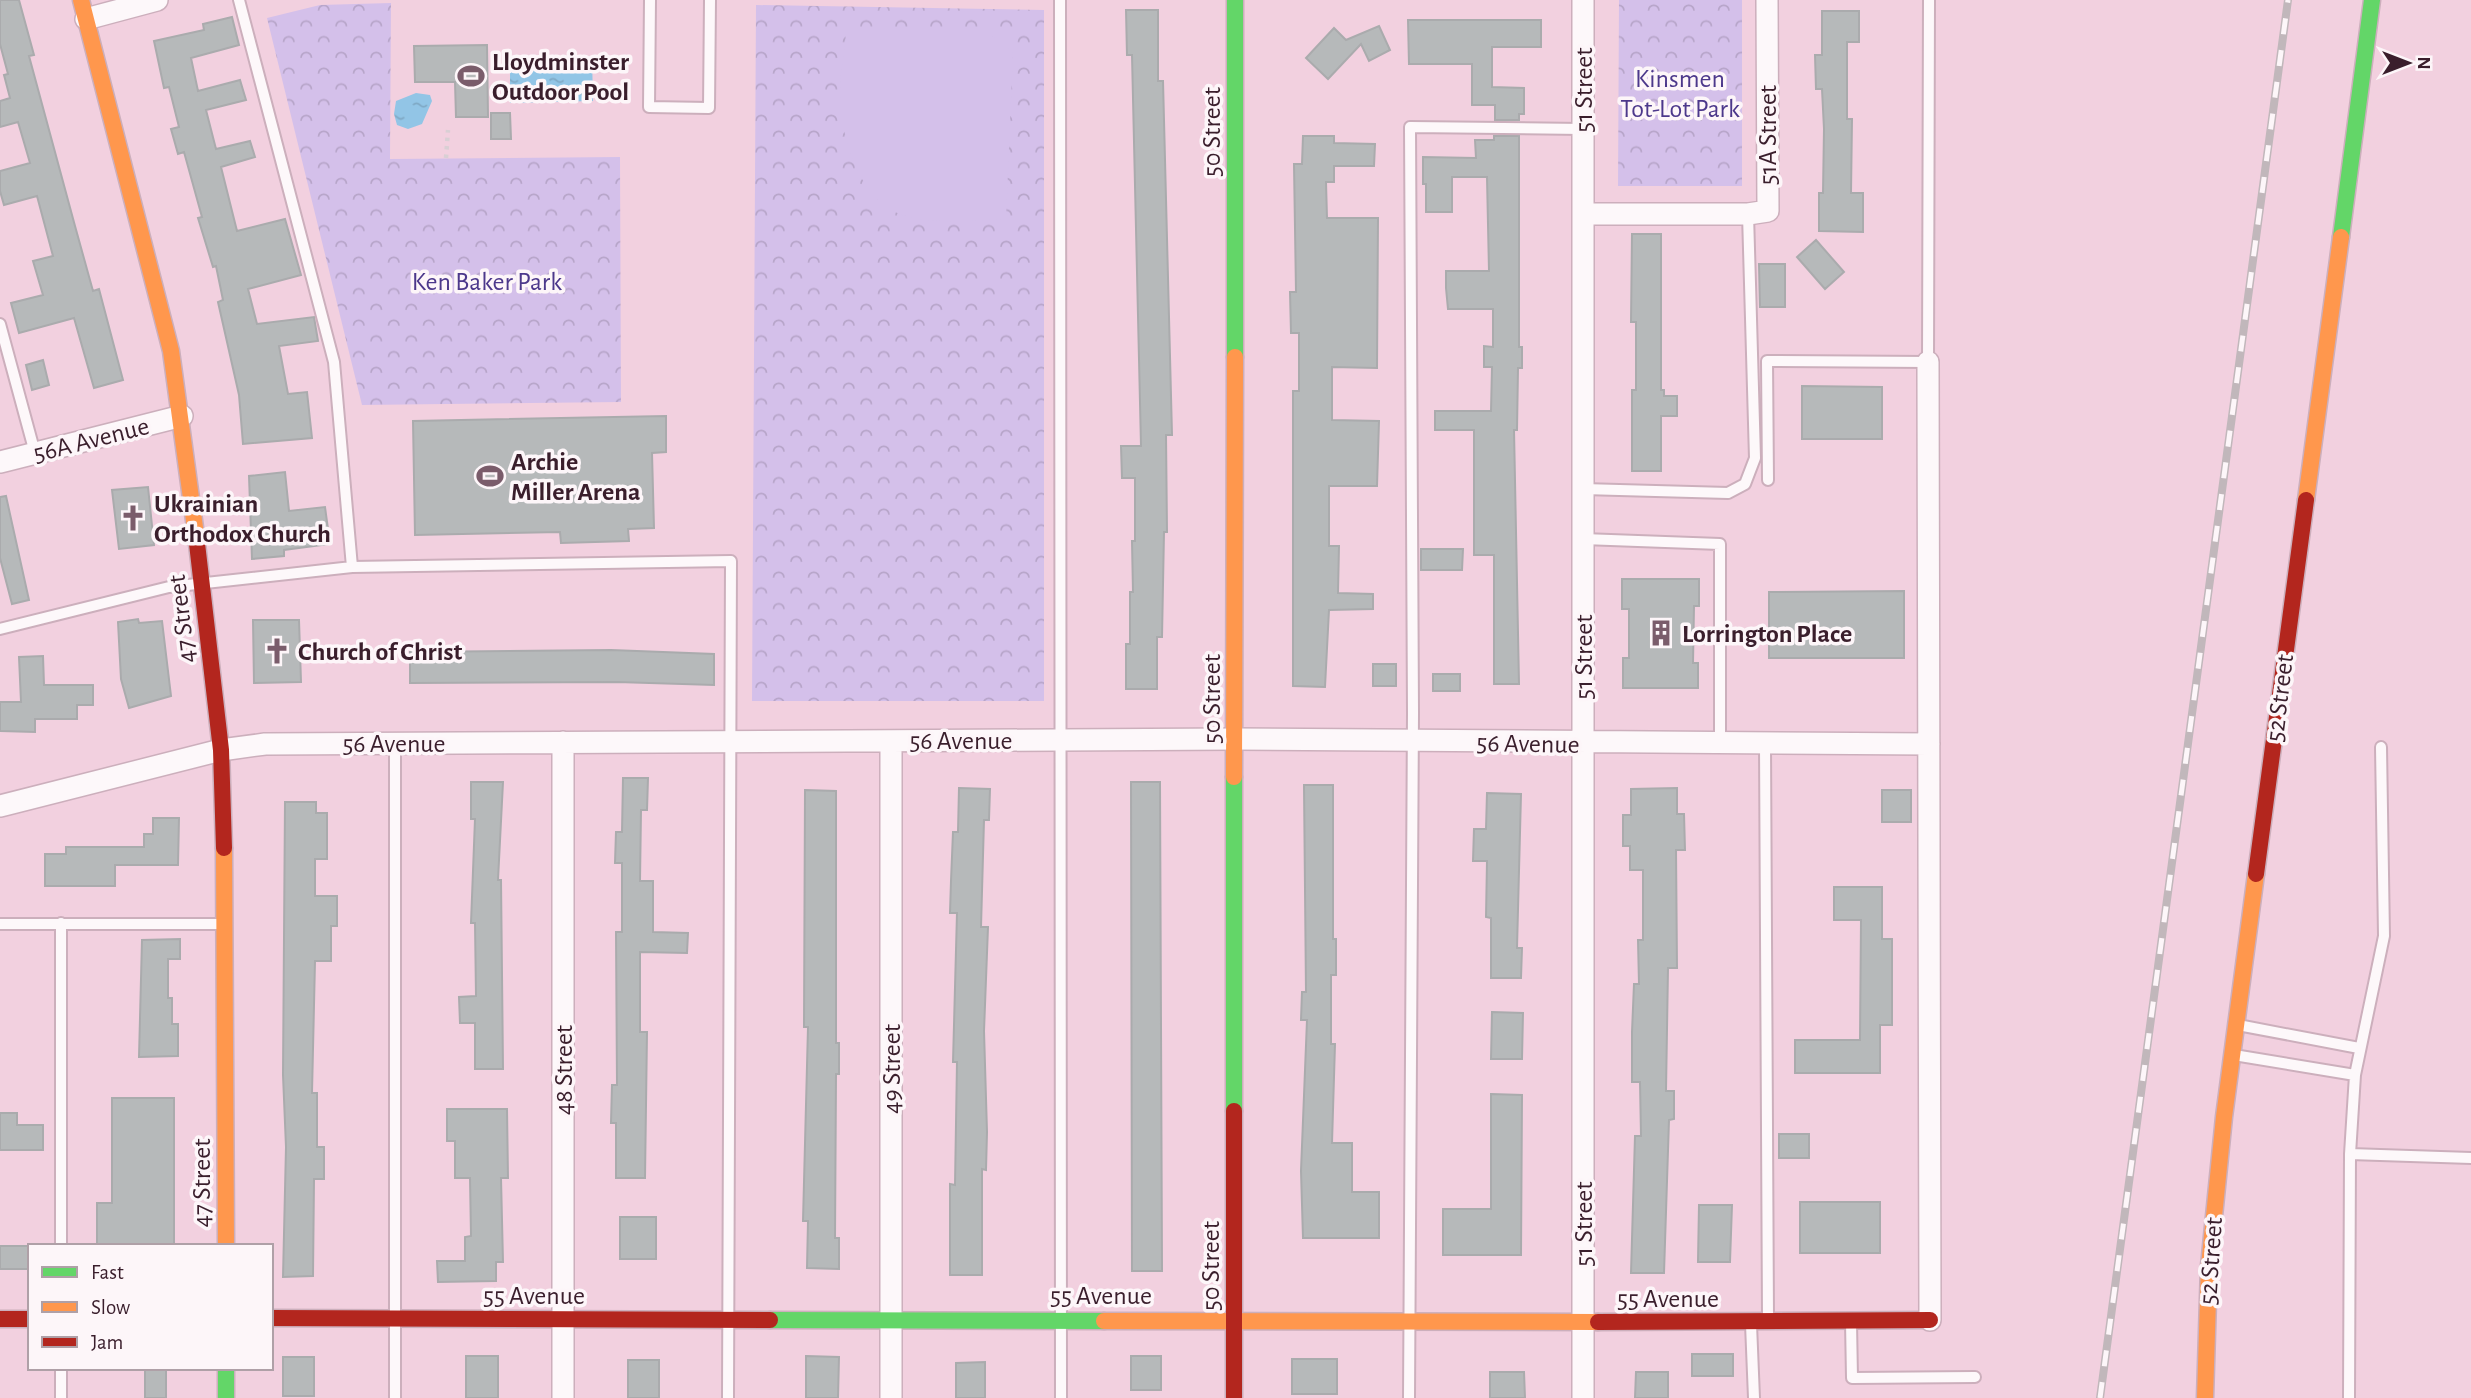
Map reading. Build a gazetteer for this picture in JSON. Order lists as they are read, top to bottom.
{
  "streets": {
    "street": [
      "51 Street",
      "50 Street",
      "51A Street",
      "56A Avenue",
      "47 Street",
      "52 Street",
      "56 Avenue",
      "49 Street",
      "48 Street",
      "55 Avenue"
    ]
  },
  "crossings": [
    ["51 Street", "51A Street"],
    ["51 Street", "56 Avenue"],
    ["51 Street", "55 Avenue"],
    ["50 Street", "56 Avenue"],
    ["50 Street", "55 Avenue"],
    ["56A Avenue", "47 Street"],
    ["47 Street", "56 Avenue"],
    ["56 Avenue", "49 Street"],
    ["56 Avenue", "48 Street"],
    ["49 Street", "55 Avenue"],
    ["48 Street", "55 Avenue"]
  ],
  "parks": ["Kinsmen Tot-Lot Park", "Ken Baker Park"],
  "places": {
    "sports": ["Lloydminster Outdoor Pool", "Archie Miller Arena"],
    "church": ["Ukrainian Orthodox Church", "Church of Christ"],
    "building": ["Lorrington Place"]
  },
  "legend": ["Fast", "Slow", "Jam"],
  "north": "right"
}
